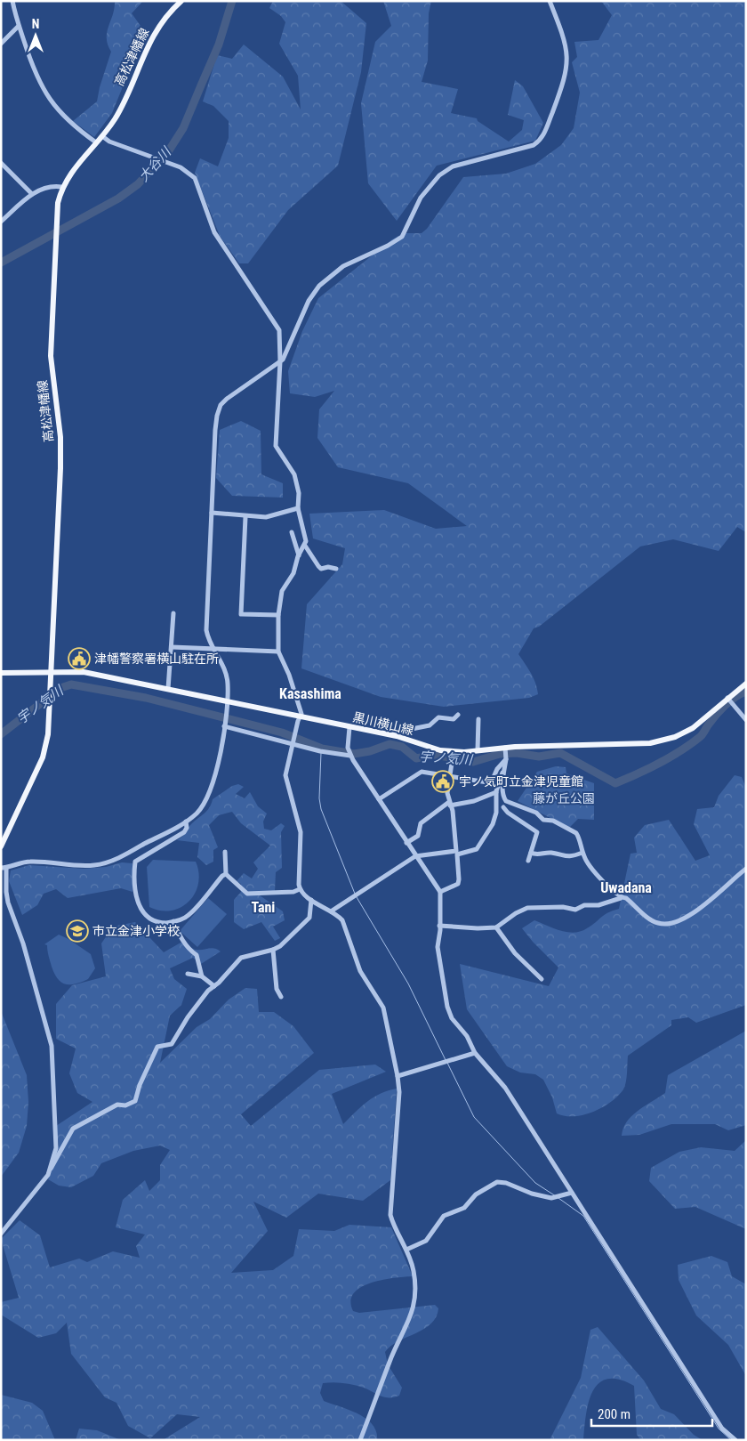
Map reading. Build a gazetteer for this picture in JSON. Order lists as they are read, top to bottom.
{
  "streets": {
    "main road": ["高松津幡線", "黒川横山線"]
  },
  "crossings": [
    ["高松津幡線", "黒川横山線"]
  ],
  "districts": ["Kasashima", "Uwadana", "Tani"],
  "water": ["大谷川", "宇ノ気川"],
  "parks": ["藤が丘公園"],
  "places": {
    "public building": ["津幡警察署横山駐在所", "宇ノ気町立金津児童館"],
    "school or university": ["市立金津小学校"]
  },
  "scale_bar": "200 m",
  "north": "top"
}
